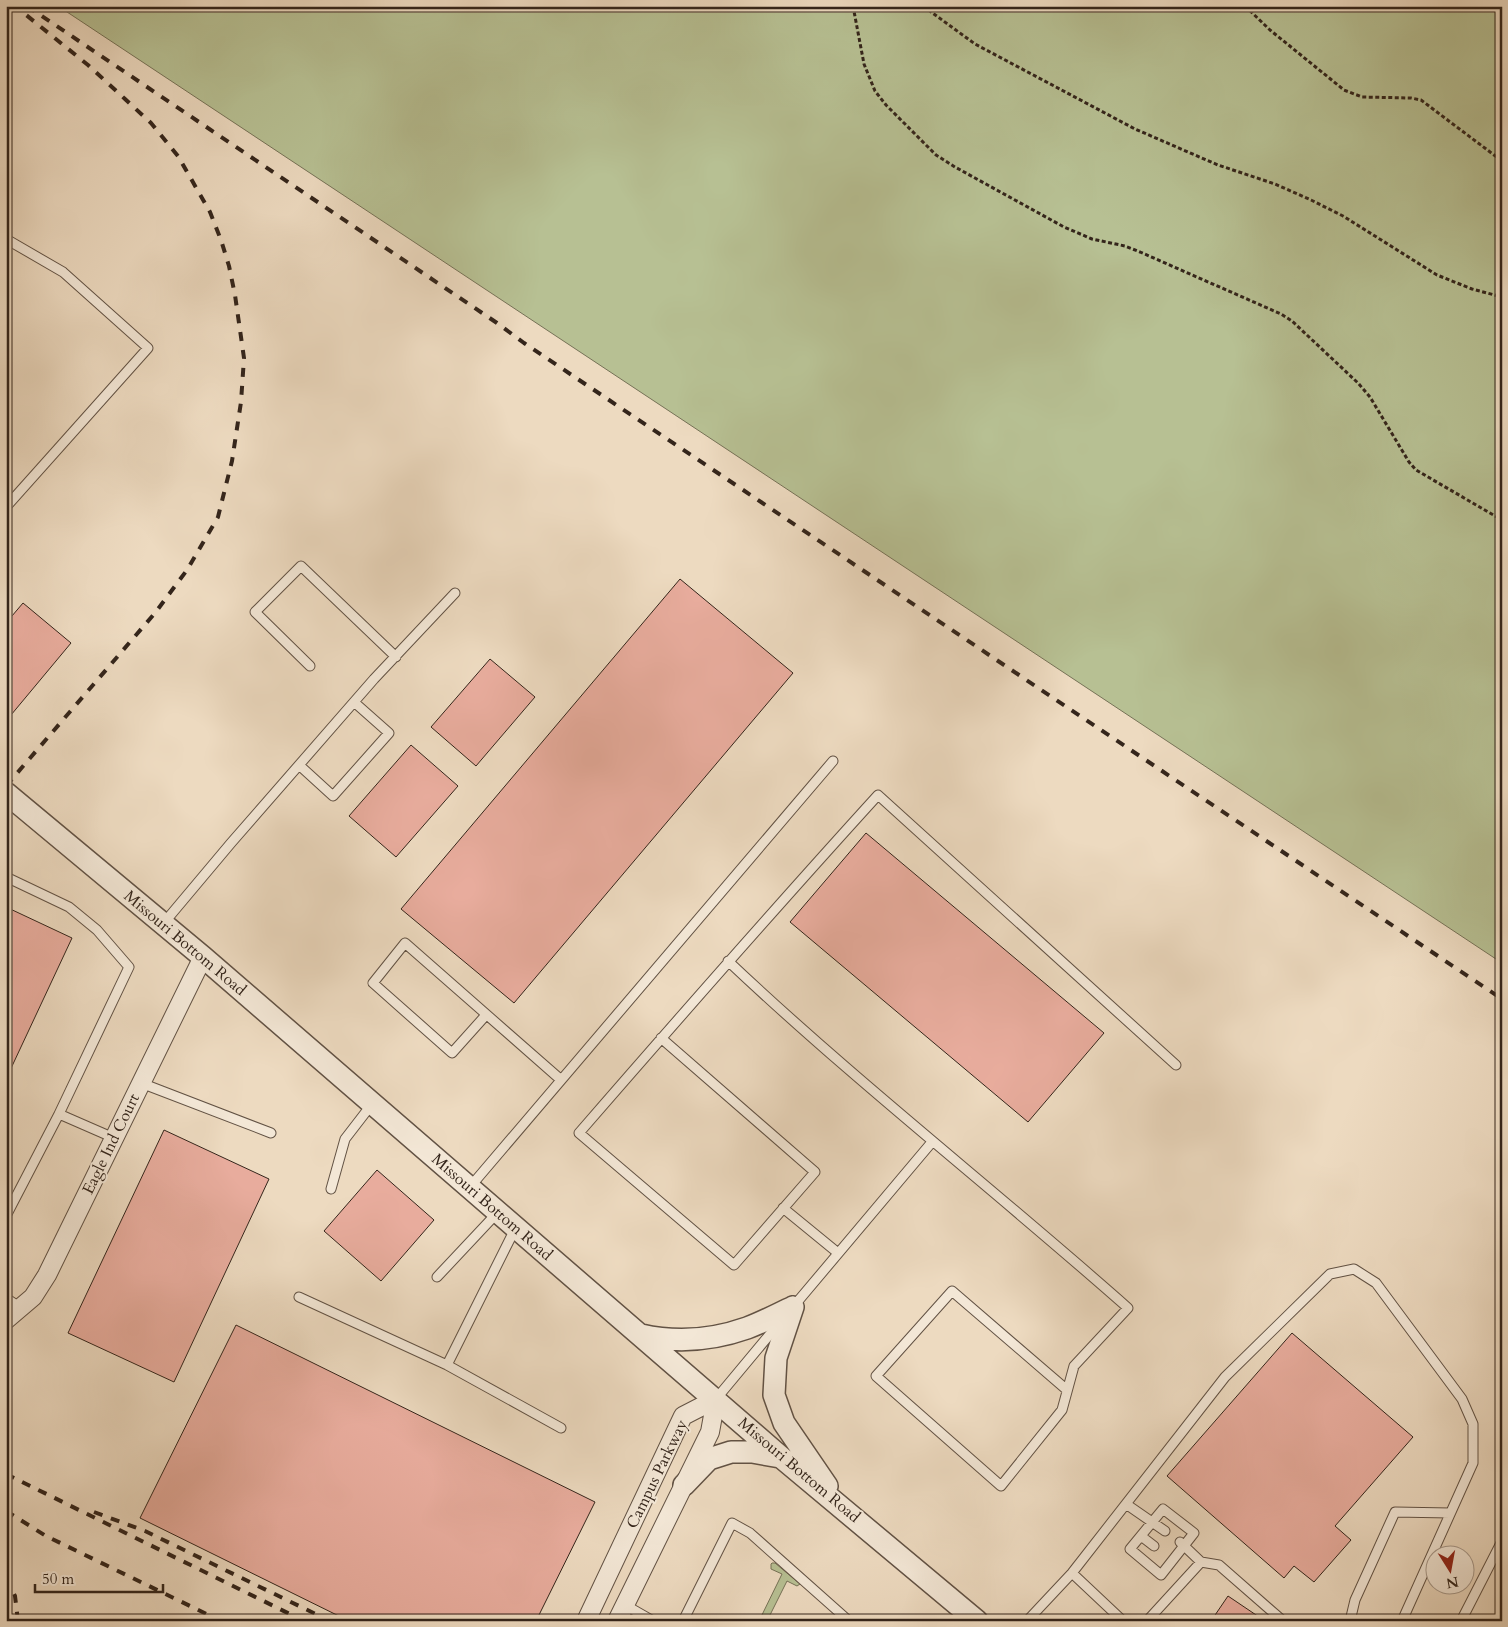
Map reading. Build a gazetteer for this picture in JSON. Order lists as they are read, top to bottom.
{
  "streets": {
    "street": ["Missouri Bottom Road", "Eagle Ind Court", "Campus Parkway"]
  },
  "crossings": [
    ["Missouri Bottom Road", "Eagle Ind Court"],
    ["Missouri Bottom Road", "Campus Parkway"]
  ],
  "scale_bar": "50 m",
  "north": "bottom"
}
